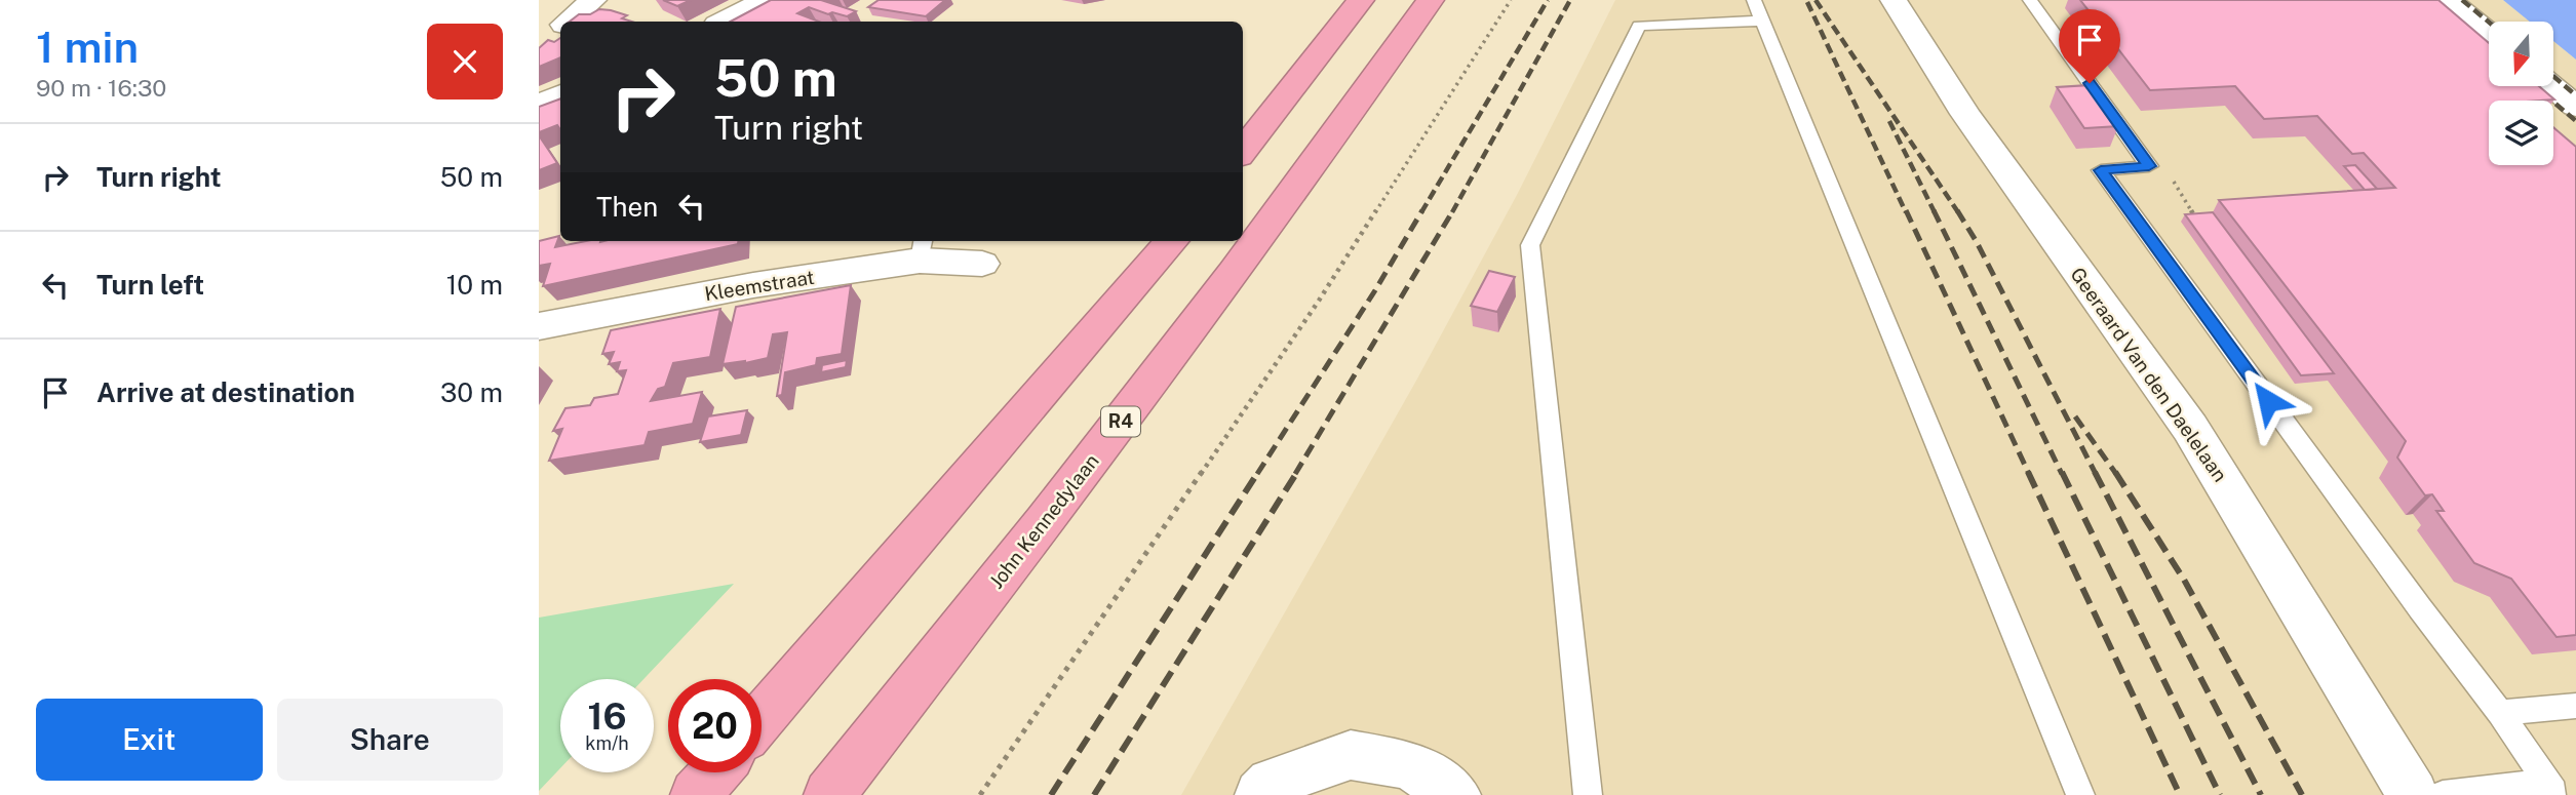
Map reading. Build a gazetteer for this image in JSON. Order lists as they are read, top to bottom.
{
  "streets": {
    "highway": ["R4", "John Kennedylaan"],
    "street": ["Kleemstraat", "Geeraard Van den Daelelaan"]
  },
  "north": "bottom",
  "page": {
    "heading": ["1 min", "90 m · 16:30"],
    "turn": ["50 m", "Turn right"],
    "list": [
      {
        "name": "Turn right",
        "value": "50 m"
      },
      {
        "name": "Turn left",
        "value": "10 m"
      },
      {
        "name": "Arrive at destination",
        "value": "30 m"
      }
    ],
    "then": "Then",
    "speed": "16 km/h",
    "limit": "20",
    "buttons": ["Exit", "Share"]
  }
}
